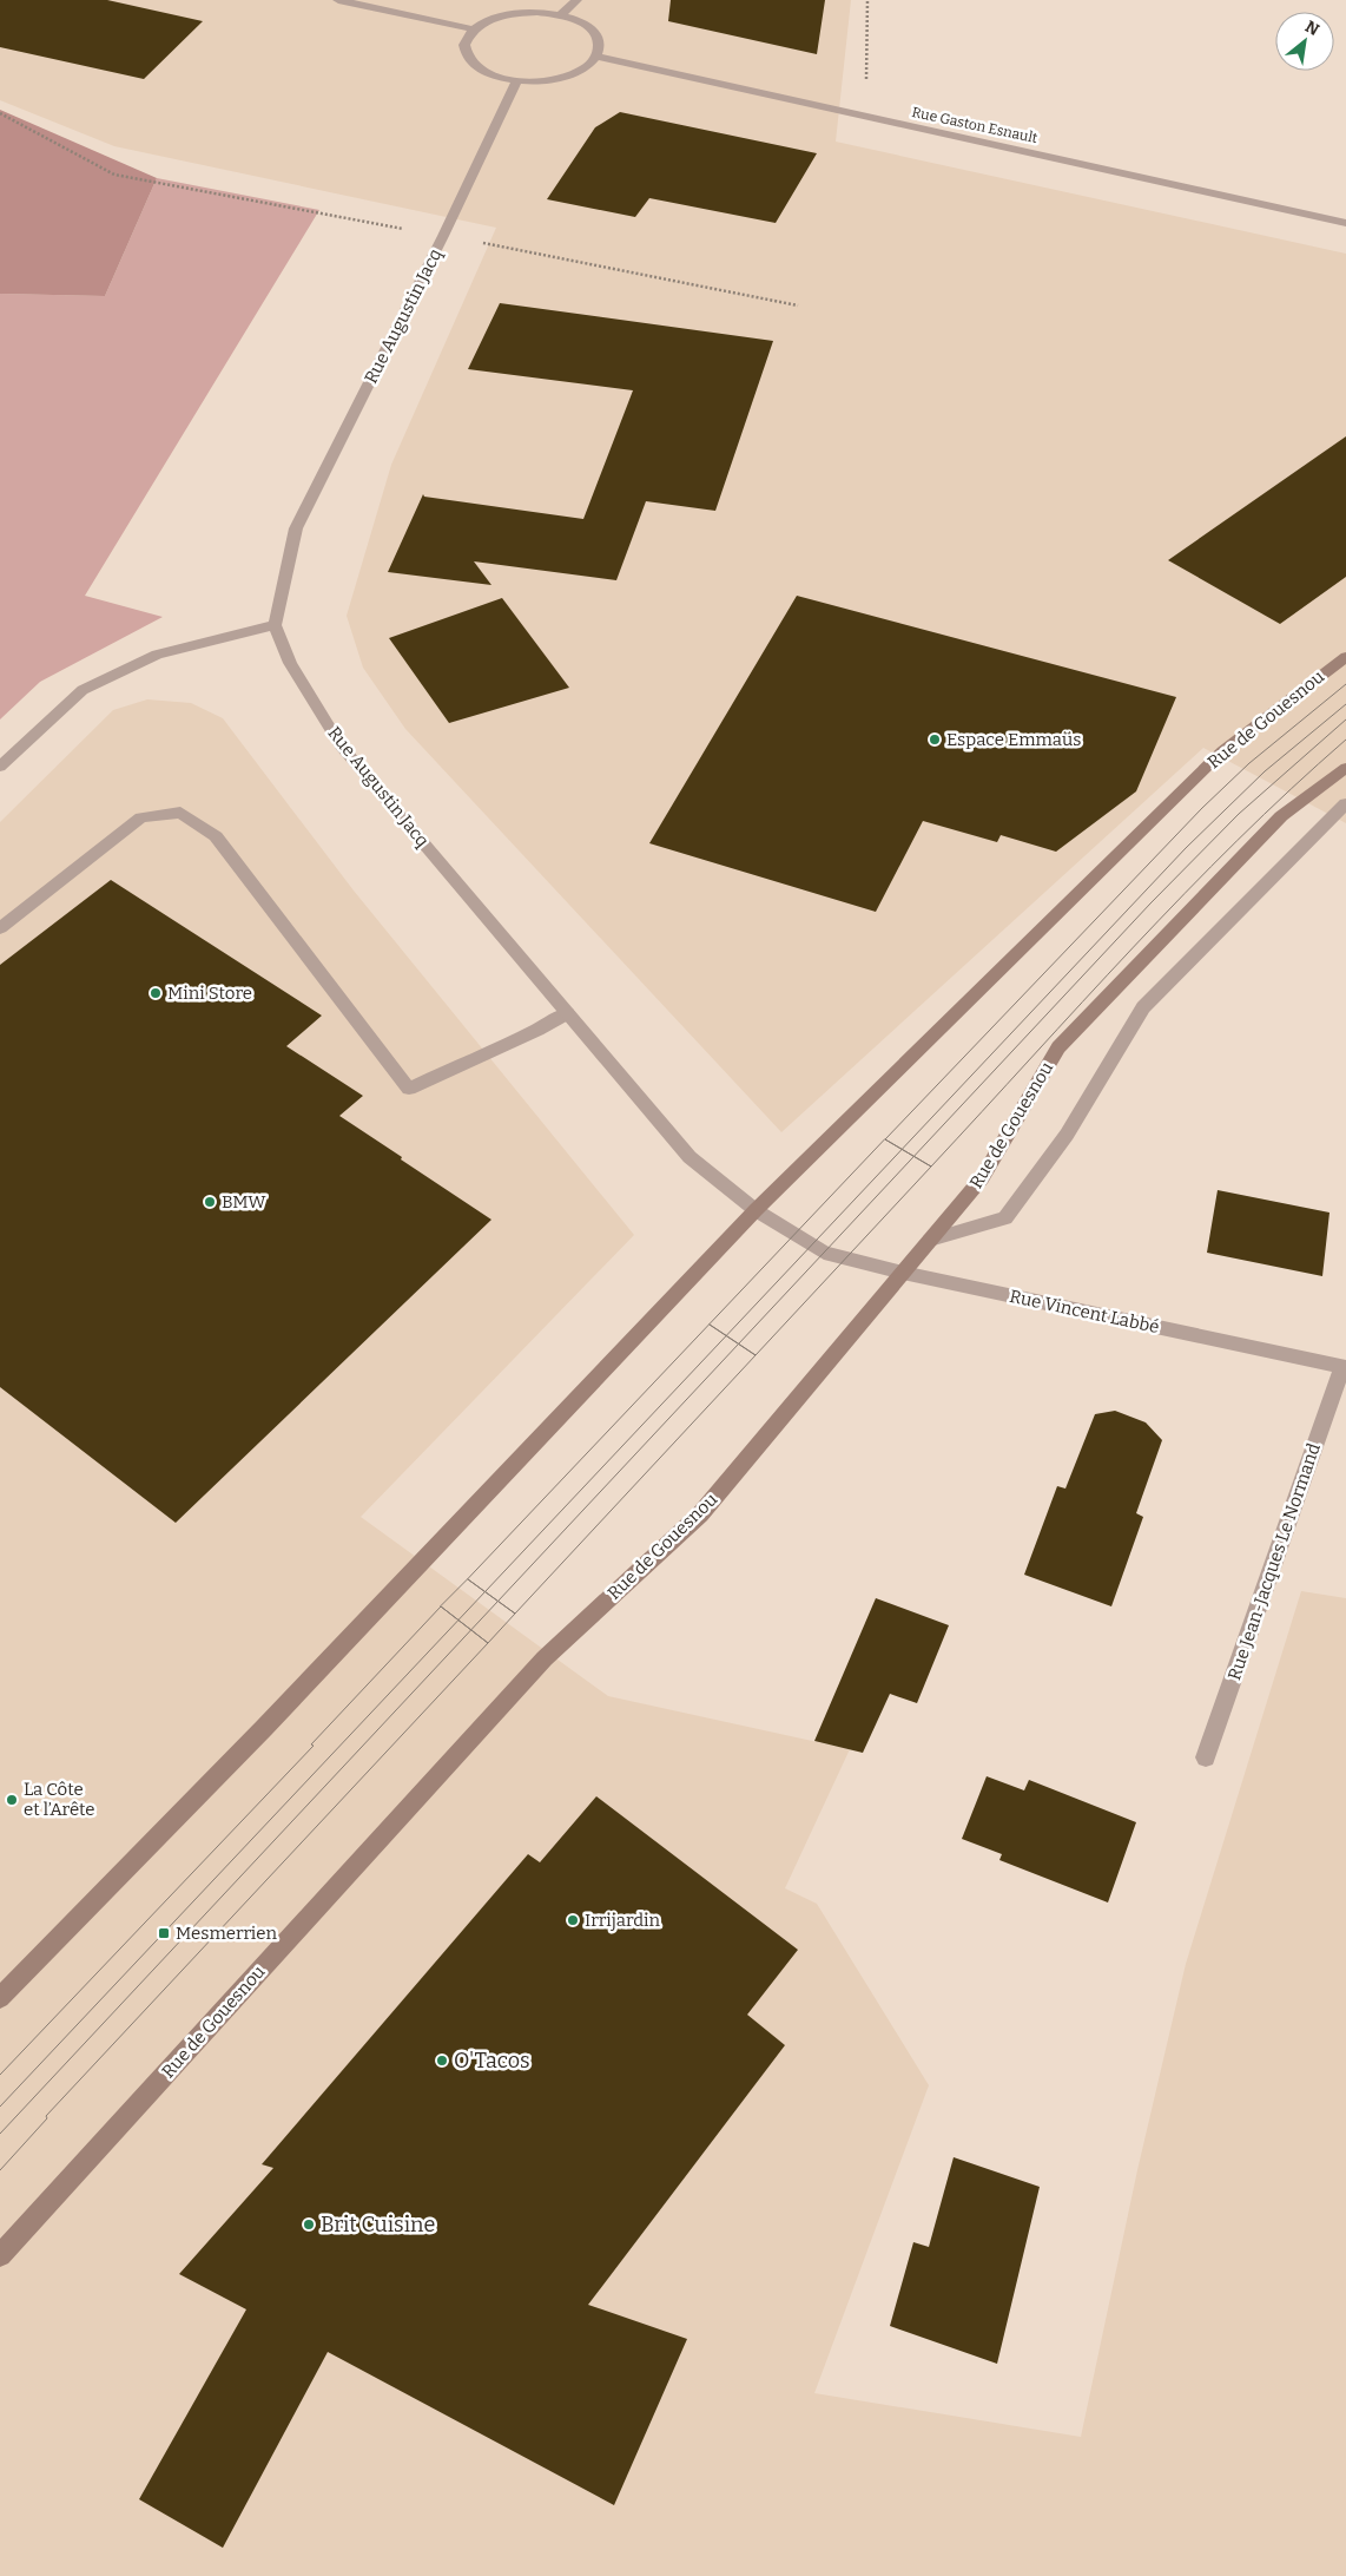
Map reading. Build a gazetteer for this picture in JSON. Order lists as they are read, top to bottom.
{
  "streets": {
    "main road": ["Rue de Gouesnou"],
    "street": [
      "Rue Gaston Esnault",
      "Rue Augustin Jacq",
      "Rue Vincent Labbé",
      "Rue Jean-Jacques Le Normand"
    ]
  },
  "crossings": [
    ["Rue Augustin Jacq", "Rue de Gouesnou"],
    ["Rue Augustin Jacq", "Rue Vincent Labbé"],
    ["Rue de Gouesnou", "Rue Vincent Labbé"],
    ["Rue Vincent Labbé", "Rue Jean-Jacques Le Normand"]
  ],
  "places": {
    "other": [
      "Espace Emmaüs",
      "Mini Store",
      "BMW",
      "La Côte et l’Arête",
      "Irrijardin",
      "O'Tacos",
      "Brit Cuisine"
    ],
    "transit": ["Mesmerrien"]
  },
  "north": "top right"
}
